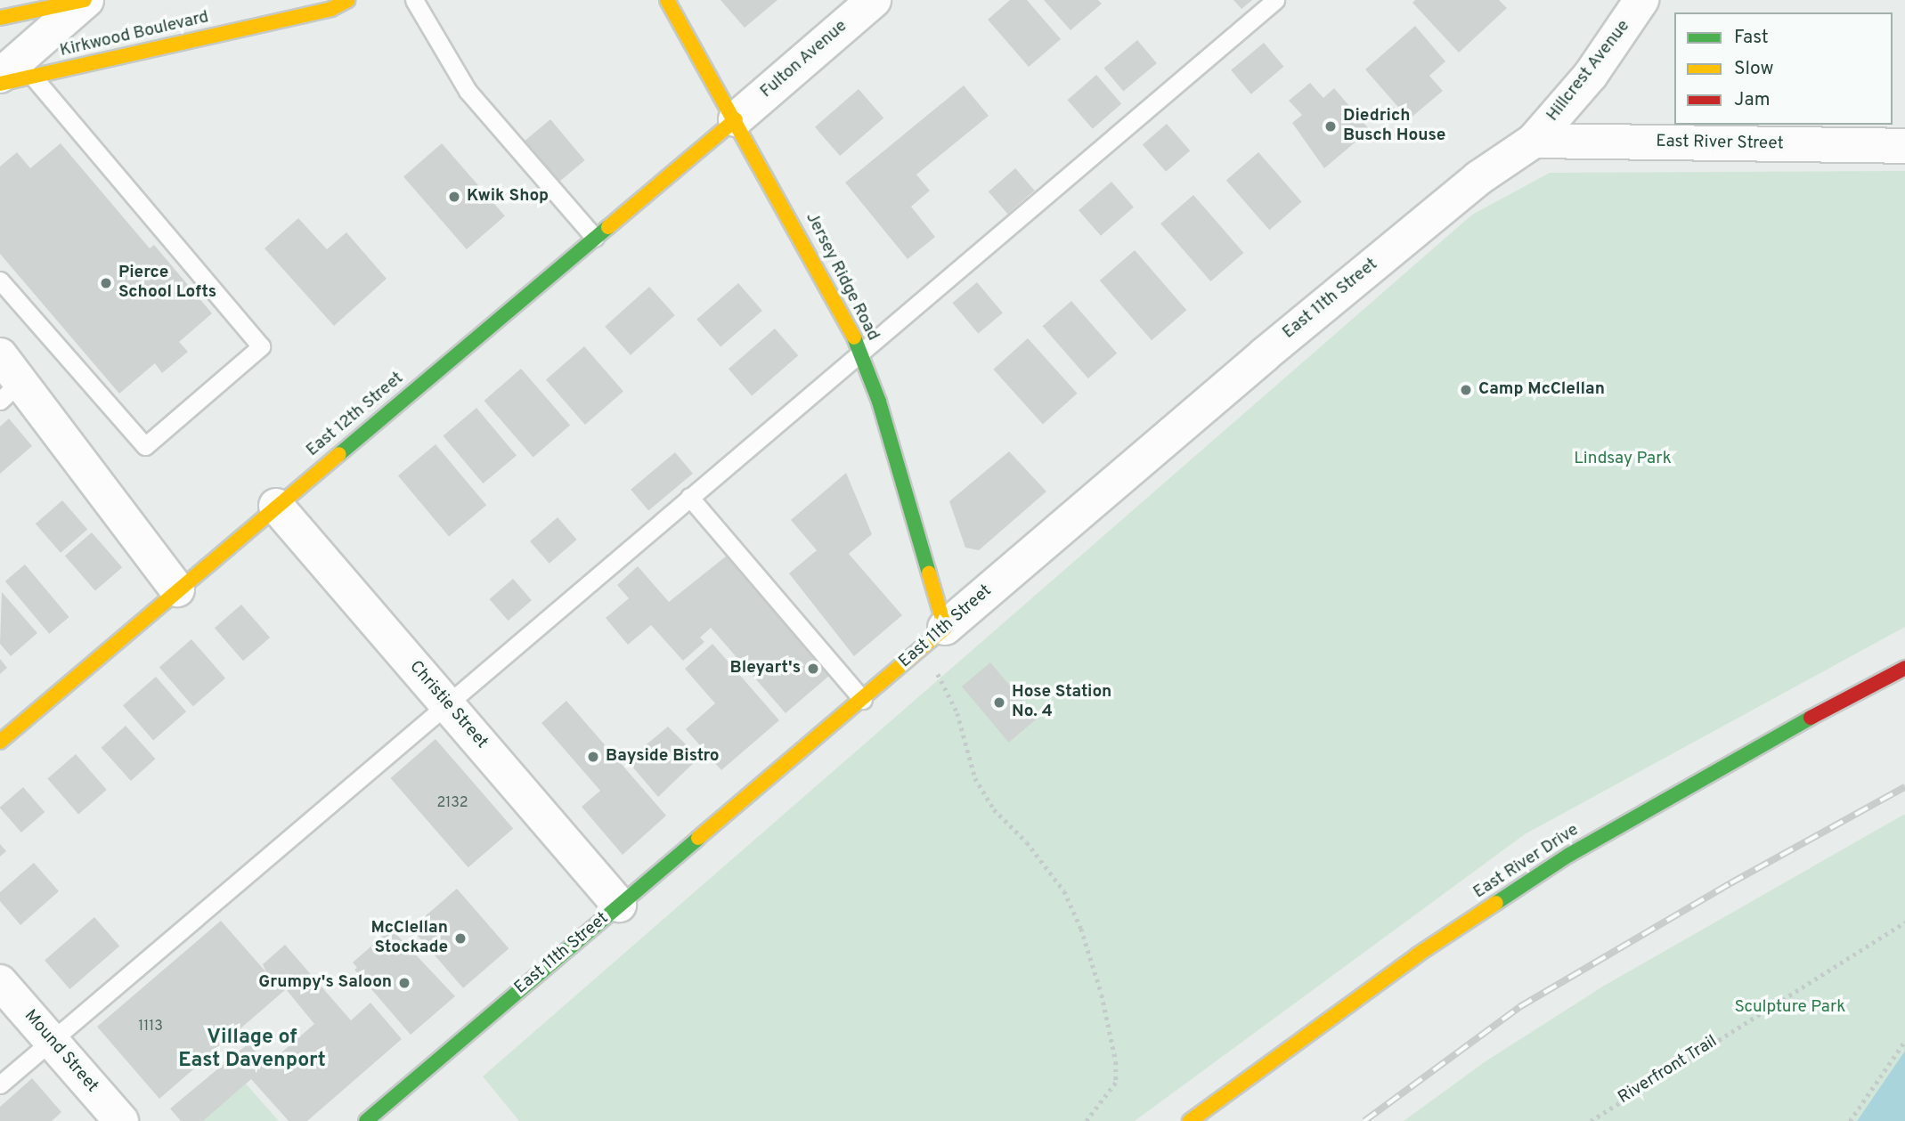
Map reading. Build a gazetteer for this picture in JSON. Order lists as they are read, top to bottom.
{
  "streets": {
    "street": [
      "Kirkwood Boulevard",
      "Fulton Avenue",
      "Hillcrest Avenue",
      "East River Street",
      "Jersey Ridge Road",
      "East 11th Street",
      "East 12th Street",
      "Christie Street",
      "East River Drive",
      "Mound Street"
    ],
    "path": ["Riverfront Trail"]
  },
  "crossings": [
    ["Fulton Avenue", "Jersey Ridge Road"],
    ["Fulton Avenue", "East 12th Street"],
    ["Hillcrest Avenue", "East River Street"],
    ["Hillcrest Avenue", "East 11th Street"],
    ["East River Street", "East 11th Street"],
    ["Jersey Ridge Road", "East 11th Street"],
    ["Jersey Ridge Road", "East 12th Street"],
    ["East 11th Street", "Christie Street"],
    ["East 12th Street", "Christie Street"]
  ],
  "districts": ["Village of East Davenport"],
  "parks": ["Lindsay Park", "Sculpture Park"],
  "places": [
    "Diedrich Busch House",
    "Kwik Shop",
    "Pierce School Lofts",
    "Camp McClellan",
    "Bleyart's",
    "Hose Station No. 4",
    "Bayside Bistro",
    "McClellan Stockade",
    "Grumpy's Saloon"
  ],
  "house_numbers": ["2132", "1113"],
  "legend": ["Fast", "Slow", "Jam"]
}
